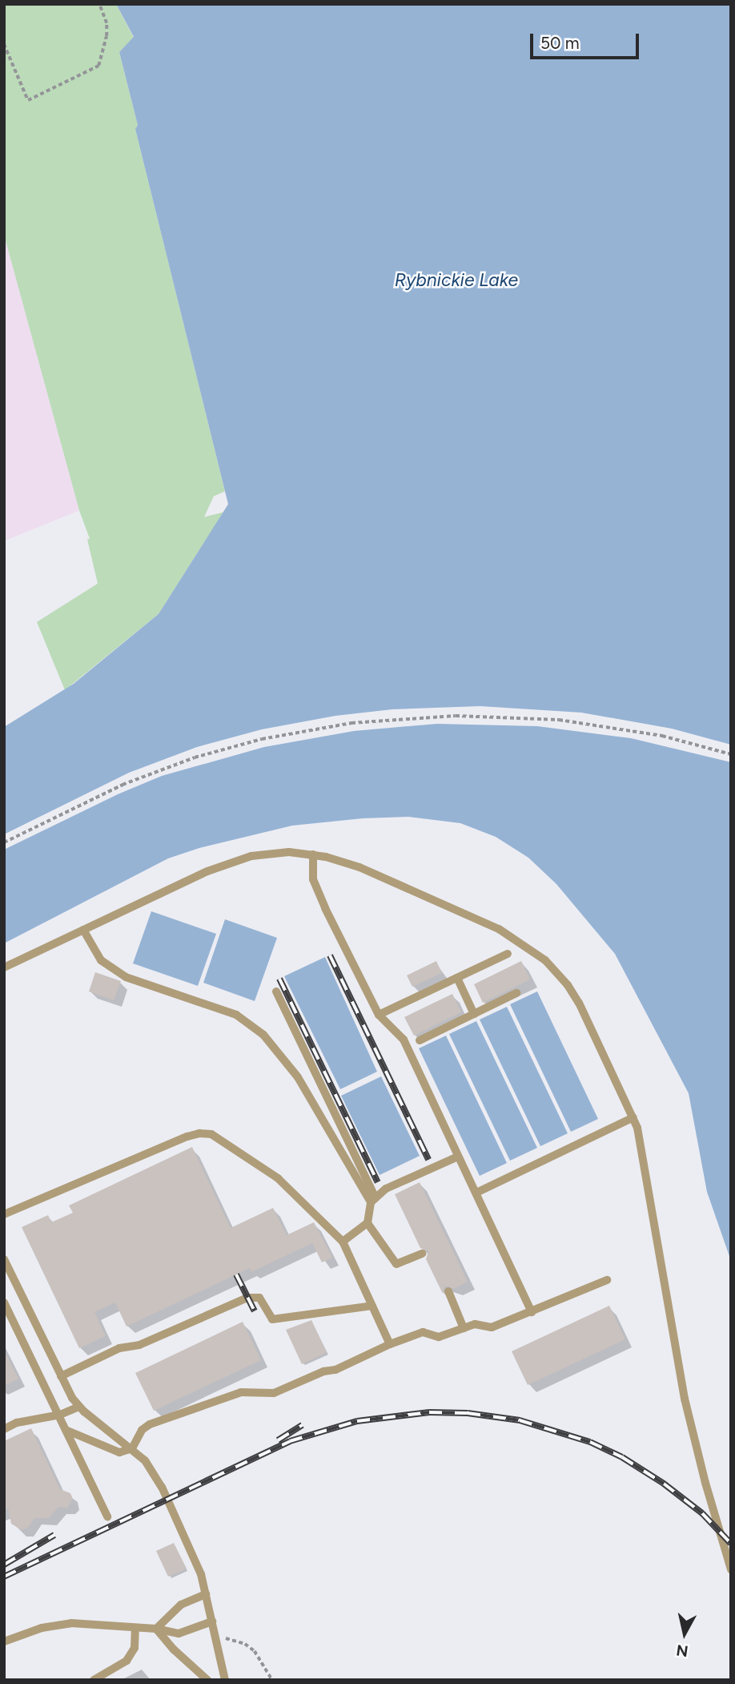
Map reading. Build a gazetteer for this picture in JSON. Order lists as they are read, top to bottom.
{
  "water": ["Rybnickie Lake"],
  "scale_bar": "50 m",
  "north": "bottom"
}
